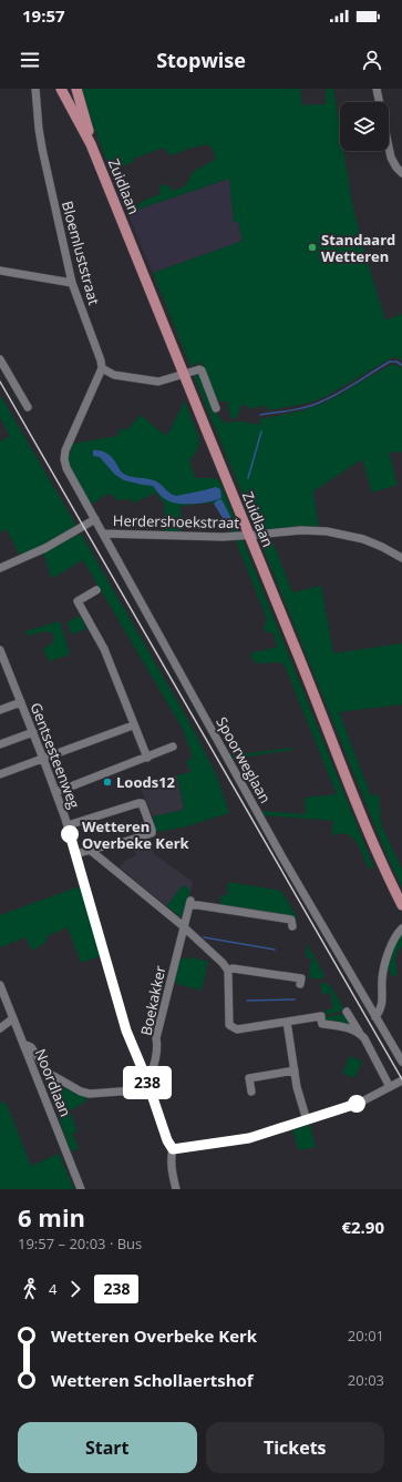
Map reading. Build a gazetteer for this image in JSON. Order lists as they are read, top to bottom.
{
  "streets": {
    "main road": ["Zuidlaan"],
    "street": [
      "Bloemluststraat",
      "Herdershoekstraat",
      "Gentsesteenweg",
      "Spoorweglaan",
      "Boekakker",
      "Noordlaan"
    ]
  },
  "crossings": [
    ["Zuidlaan", "Herdershoekstraat"],
    ["Bloemluststraat", "Spoorweglaan"],
    ["Herdershoekstraat", "Spoorweglaan"],
    ["Gentsesteenweg", "Boekakker"]
  ],
  "places": ["Standaard Wetteren", "Loods12", "Wetteren Overbeke Kerk"],
  "lines": ["bus line 238"],
  "page": {
    "status": "19:57",
    "header": "Stopwise",
    "on_map": "238",
    "heading": ["6 min", "19:57 – 20:03 · Bus", "€2.90"],
    "legs": ["4", "238"],
    "list": [
      {
        "name": "Wetteren Overbeke Kerk",
        "value": "20:01"
      },
      {
        "name": "Wetteren Schollaertshof",
        "value": "20:03"
      }
    ],
    "buttons": ["Start", "Tickets"]
  }
}
